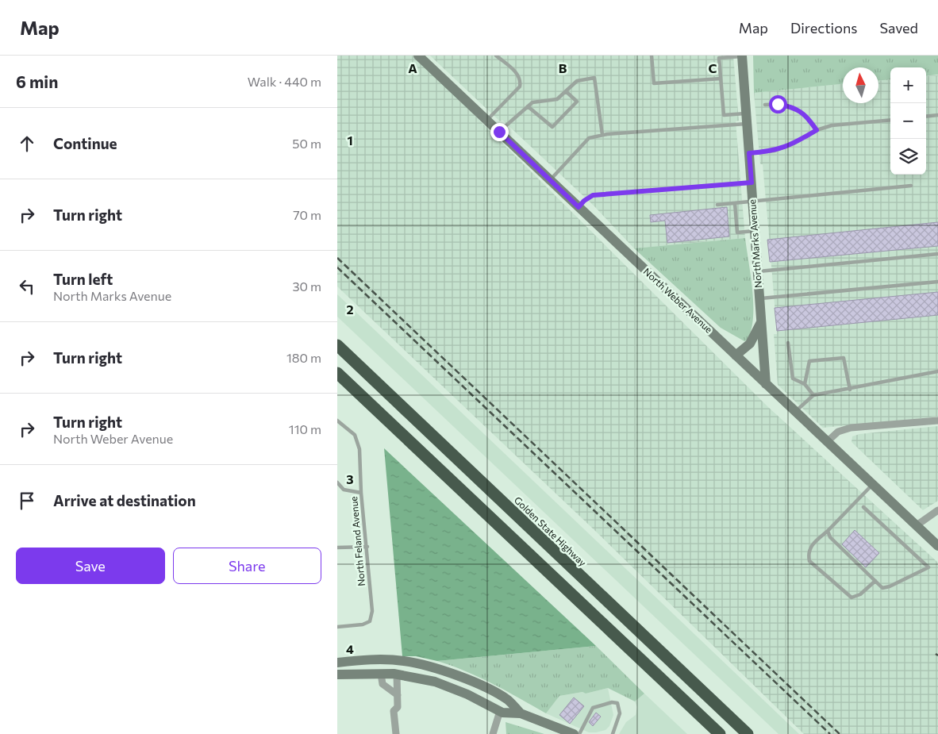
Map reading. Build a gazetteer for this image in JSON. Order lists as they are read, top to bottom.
{
  "streets": {
    "highway": ["Golden State Highway"],
    "main road": ["North Marks Avenue", "North Weber Avenue"],
    "lane": ["North Feland Avenue"]
  },
  "crossings": [
    ["North Marks Avenue", "North Weber Avenue"]
  ],
  "north": "top",
  "page": {
    "header": "Map",
    "nav": ["Map", "Directions", "Saved"],
    "heading": ["6 min", "Walk · 440 m"],
    "map_buttons": ["+", "−"],
    "list": [
      ["Continue", "50 m"],
      ["Turn right", "70 m"],
      ["Turn left", "North Marks Avenue", "30 m"],
      ["Turn right", "180 m"],
      ["Turn right", "North Weber Avenue", "110 m"],
      "Arrive at destination"
    ],
    "buttons": ["Save", "Share"]
  },
  "grid": {
    "columns": ["A", "B", "C"],
    "rows": [
      "1",
      "2",
      "3",
      "4"
    ]
  }
}
